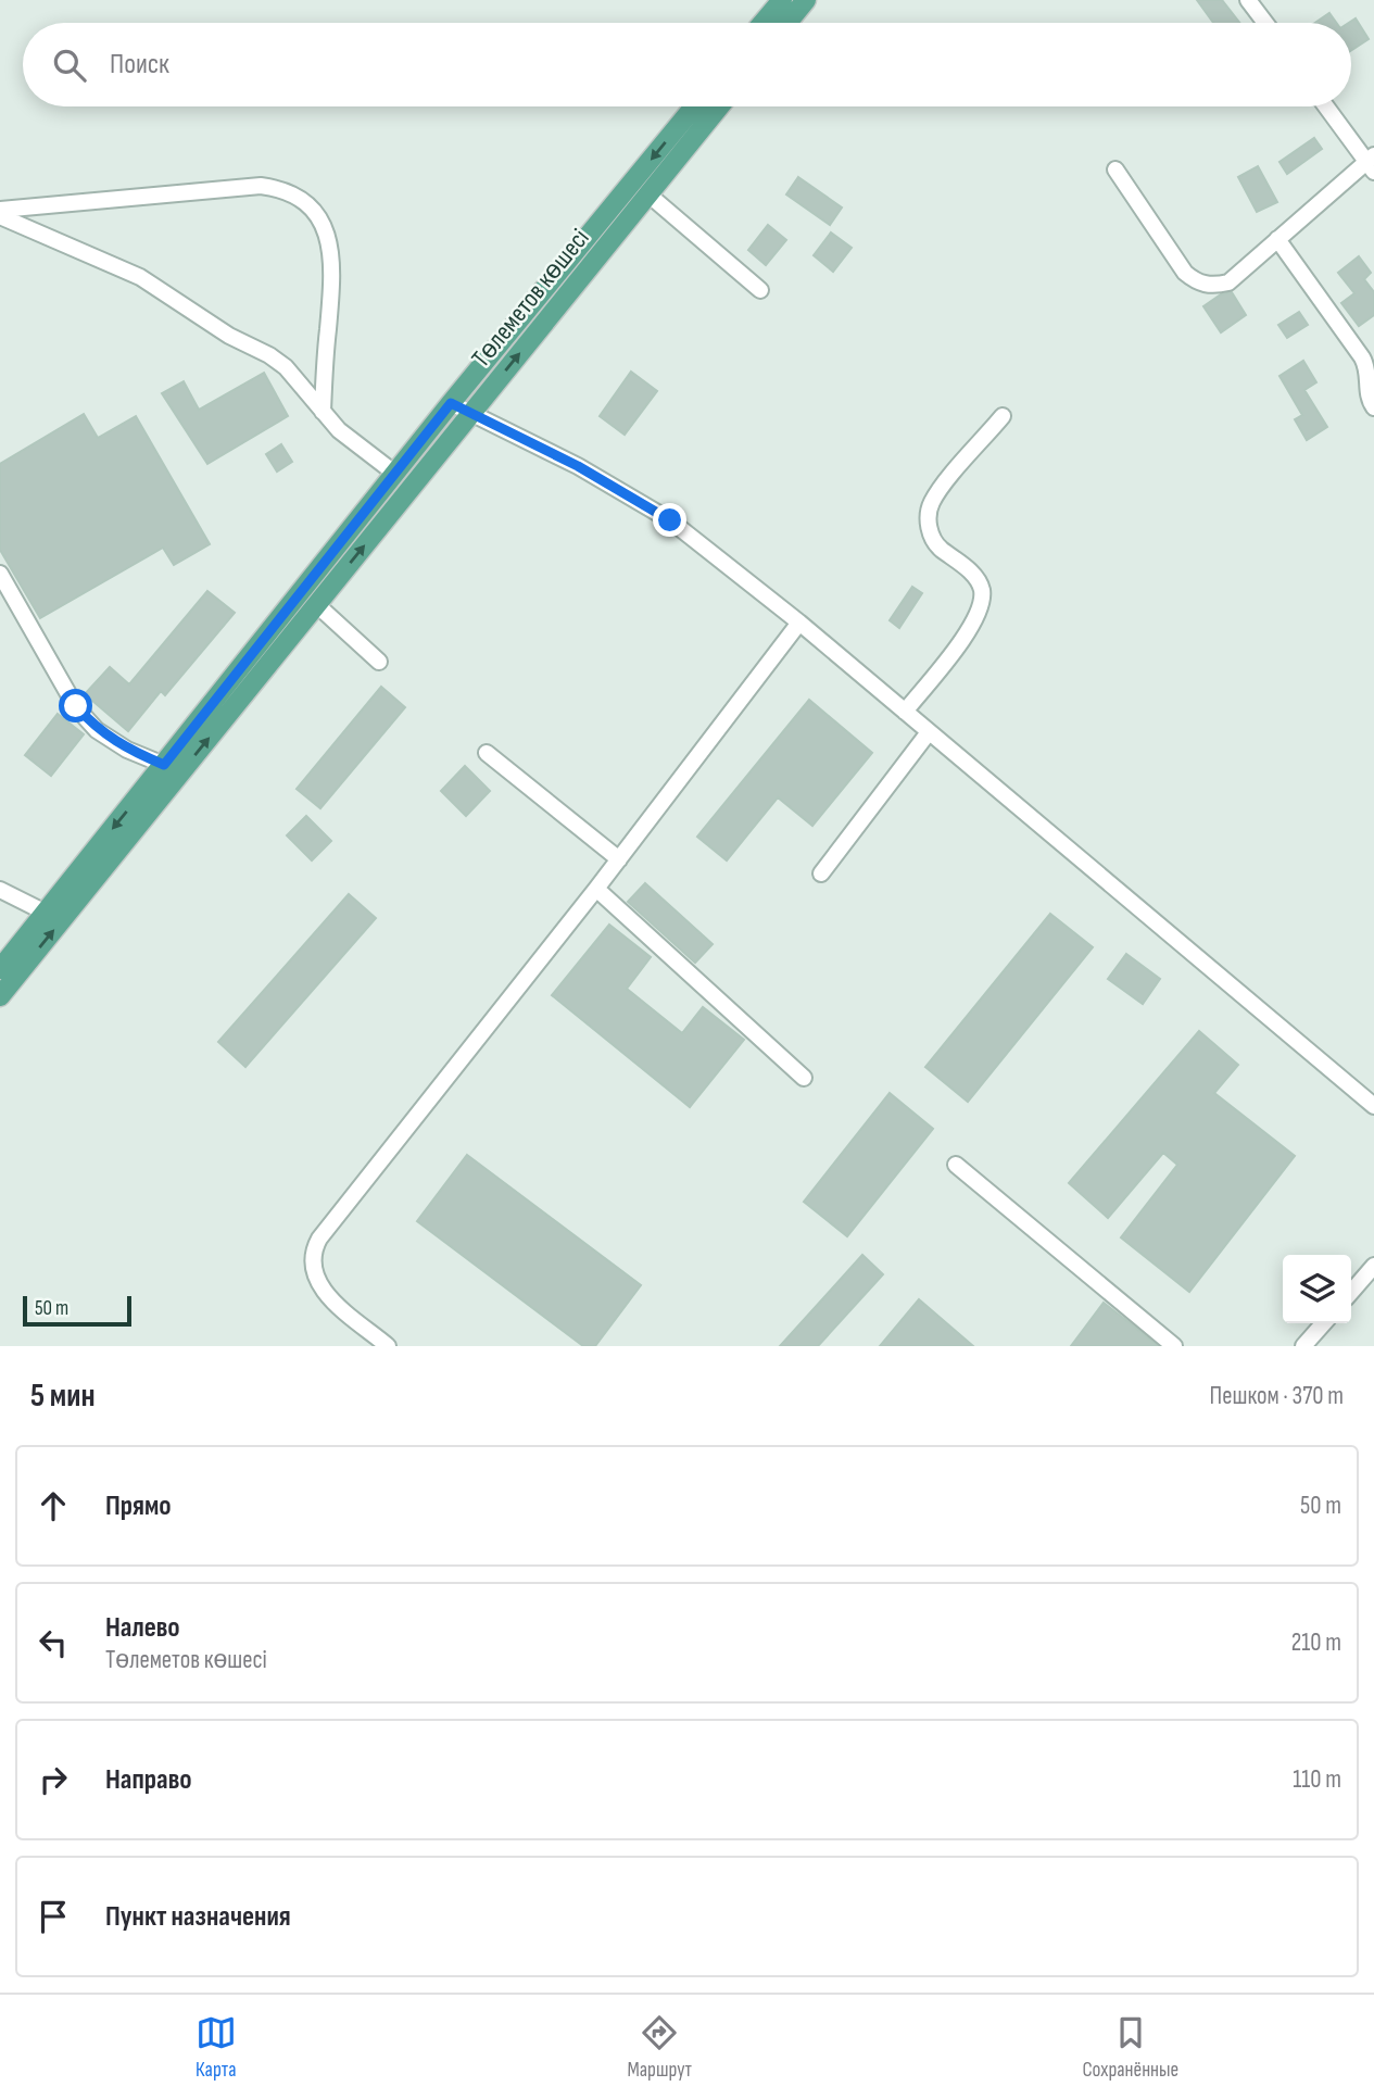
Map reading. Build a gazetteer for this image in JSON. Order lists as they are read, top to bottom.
{
  "streets": {
    "main road": ["Төлеметов көшесі"]
  },
  "scale_bar": "50 m",
  "page": {
    "search": "Поиск",
    "scale": "50 m",
    "heading": ["5 мин", "Пешком · 370 m"],
    "list": [
      ["Прямо", "50 m"],
      ["Налево", "Төлеметов көшесі", "210 m"],
      ["Направо", "110 m"],
      "Пункт назначения"
    ],
    "nav": ["Карта", "Маршрут", "Сохранённые"]
  }
}
